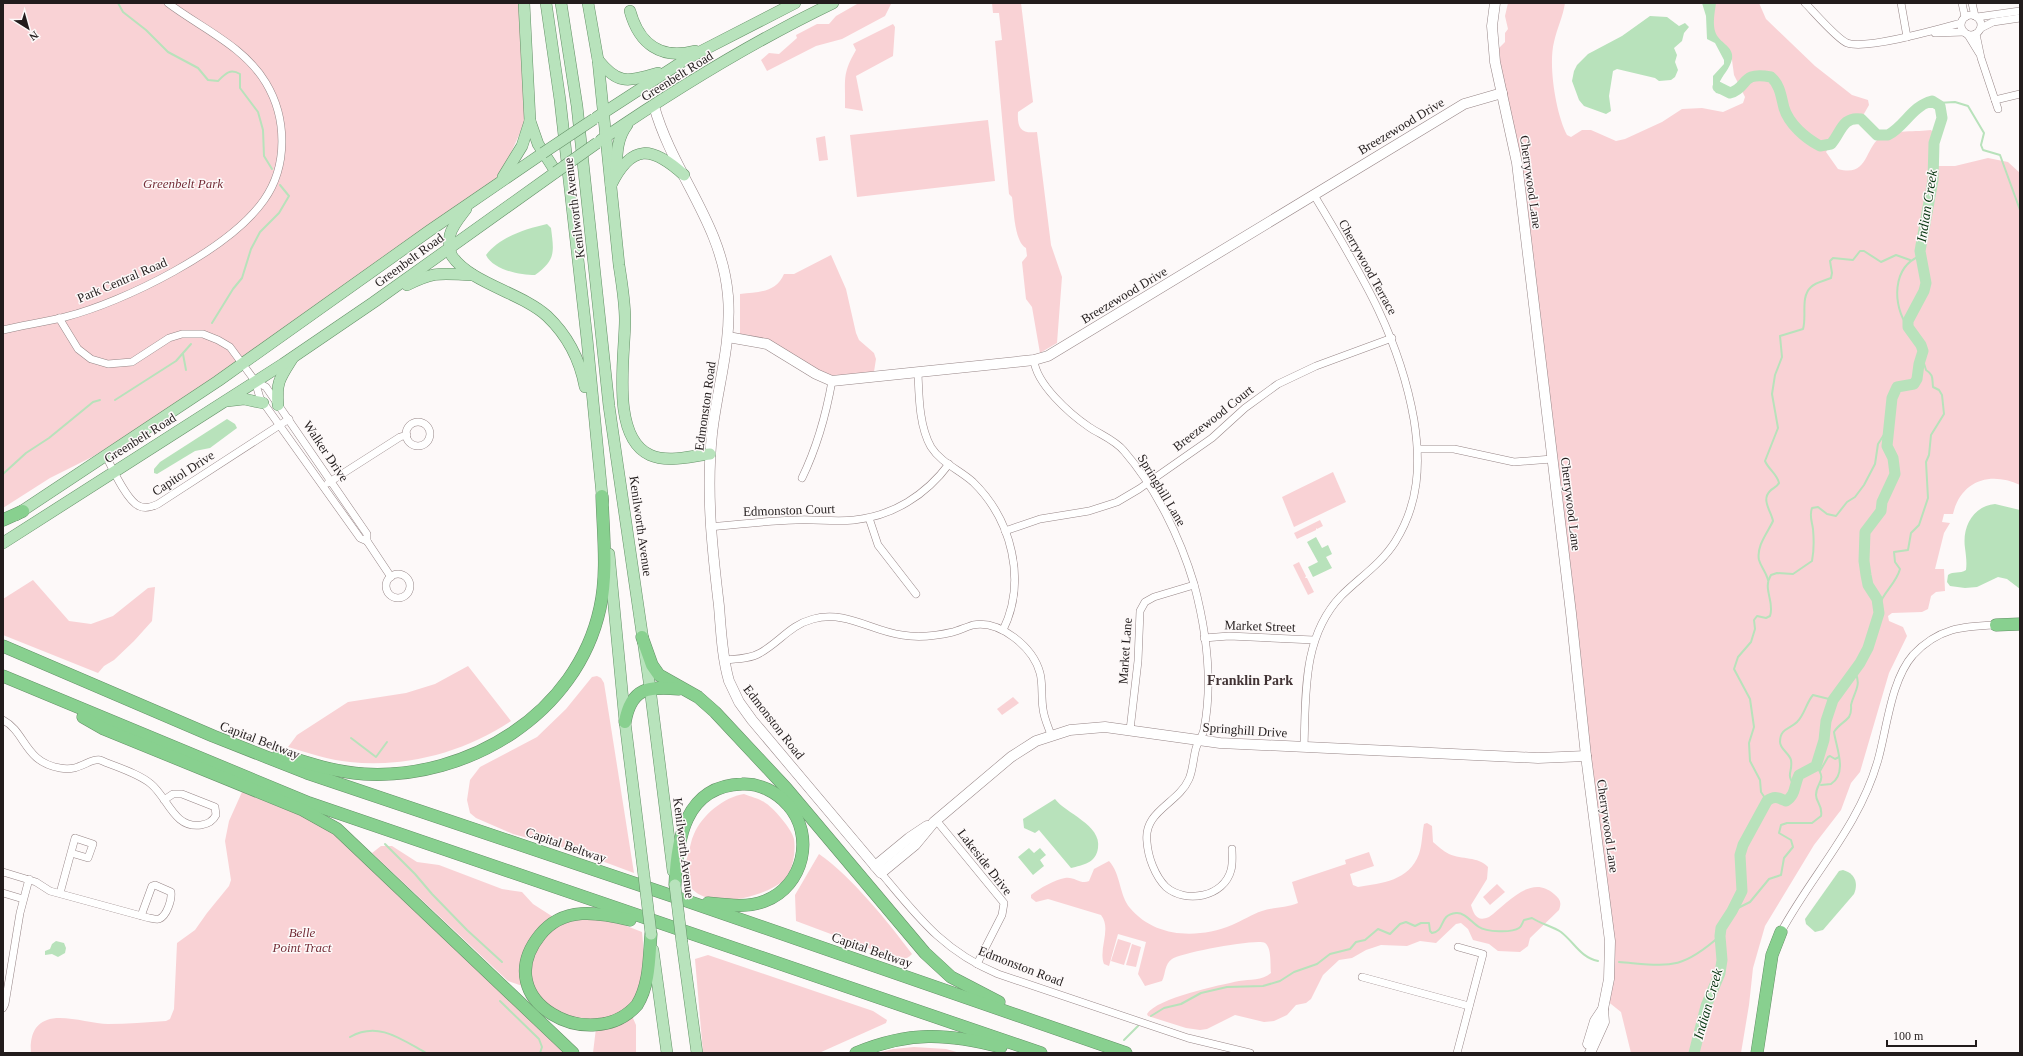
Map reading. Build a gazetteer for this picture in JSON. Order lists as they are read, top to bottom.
{
  "streets": {
    "highway": ["Capital Beltway"],
    "main road": ["Greenbelt Road", "Kenilworth Avenue"],
    "street": [
      "Breezewood Drive",
      "Cherrywood Lane",
      "Cherrywood Terrace",
      "Park Central Road",
      "Edmonston Road",
      "Breezewood Court",
      "Walker Drive",
      "Capitol Drive",
      "Springhill Lane",
      "Edmonston Court",
      "Market Street",
      "Market Lane",
      "Springhill Drive",
      "Lakeside Drive"
    ]
  },
  "crossings": [
    ["Greenbelt Road", "Edmonston Road"],
    ["Greenbelt Road", "Walker Drive"],
    ["Greenbelt Road", "Capitol Drive"],
    ["Breezewood Drive", "Cherrywood Lane"],
    ["Breezewood Drive", "Cherrywood Terrace"],
    ["Breezewood Drive", "Springhill Lane"],
    ["Cherrywood Lane", "Springhill Drive"],
    ["Cherrywood Terrace", "Breezewood Court"],
    ["Cherrywood Terrace", "Market Street"],
    ["Cherrywood Terrace", "Springhill Drive"],
    ["Park Central Road", "Walker Drive"],
    ["Edmonston Road", "Edmonston Court"],
    ["Edmonston Road", "Springhill Drive"],
    ["Edmonston Road", "Lakeside Drive"],
    ["Breezewood Court", "Springhill Lane"],
    ["Walker Drive", "Capitol Drive"],
    ["Springhill Lane", "Market Street"],
    ["Springhill Lane", "Market Lane"],
    ["Springhill Lane", "Springhill Drive"],
    ["Market Lane", "Springhill Drive"],
    ["Springhill Drive", "Lakeside Drive"]
  ],
  "districts": ["Franklin Park"],
  "water": ["Indian Creek"],
  "parks": ["Greenbelt Park", "Belle Point Tract"],
  "scale_bar": "100 m",
  "north": "bottom right"
}
